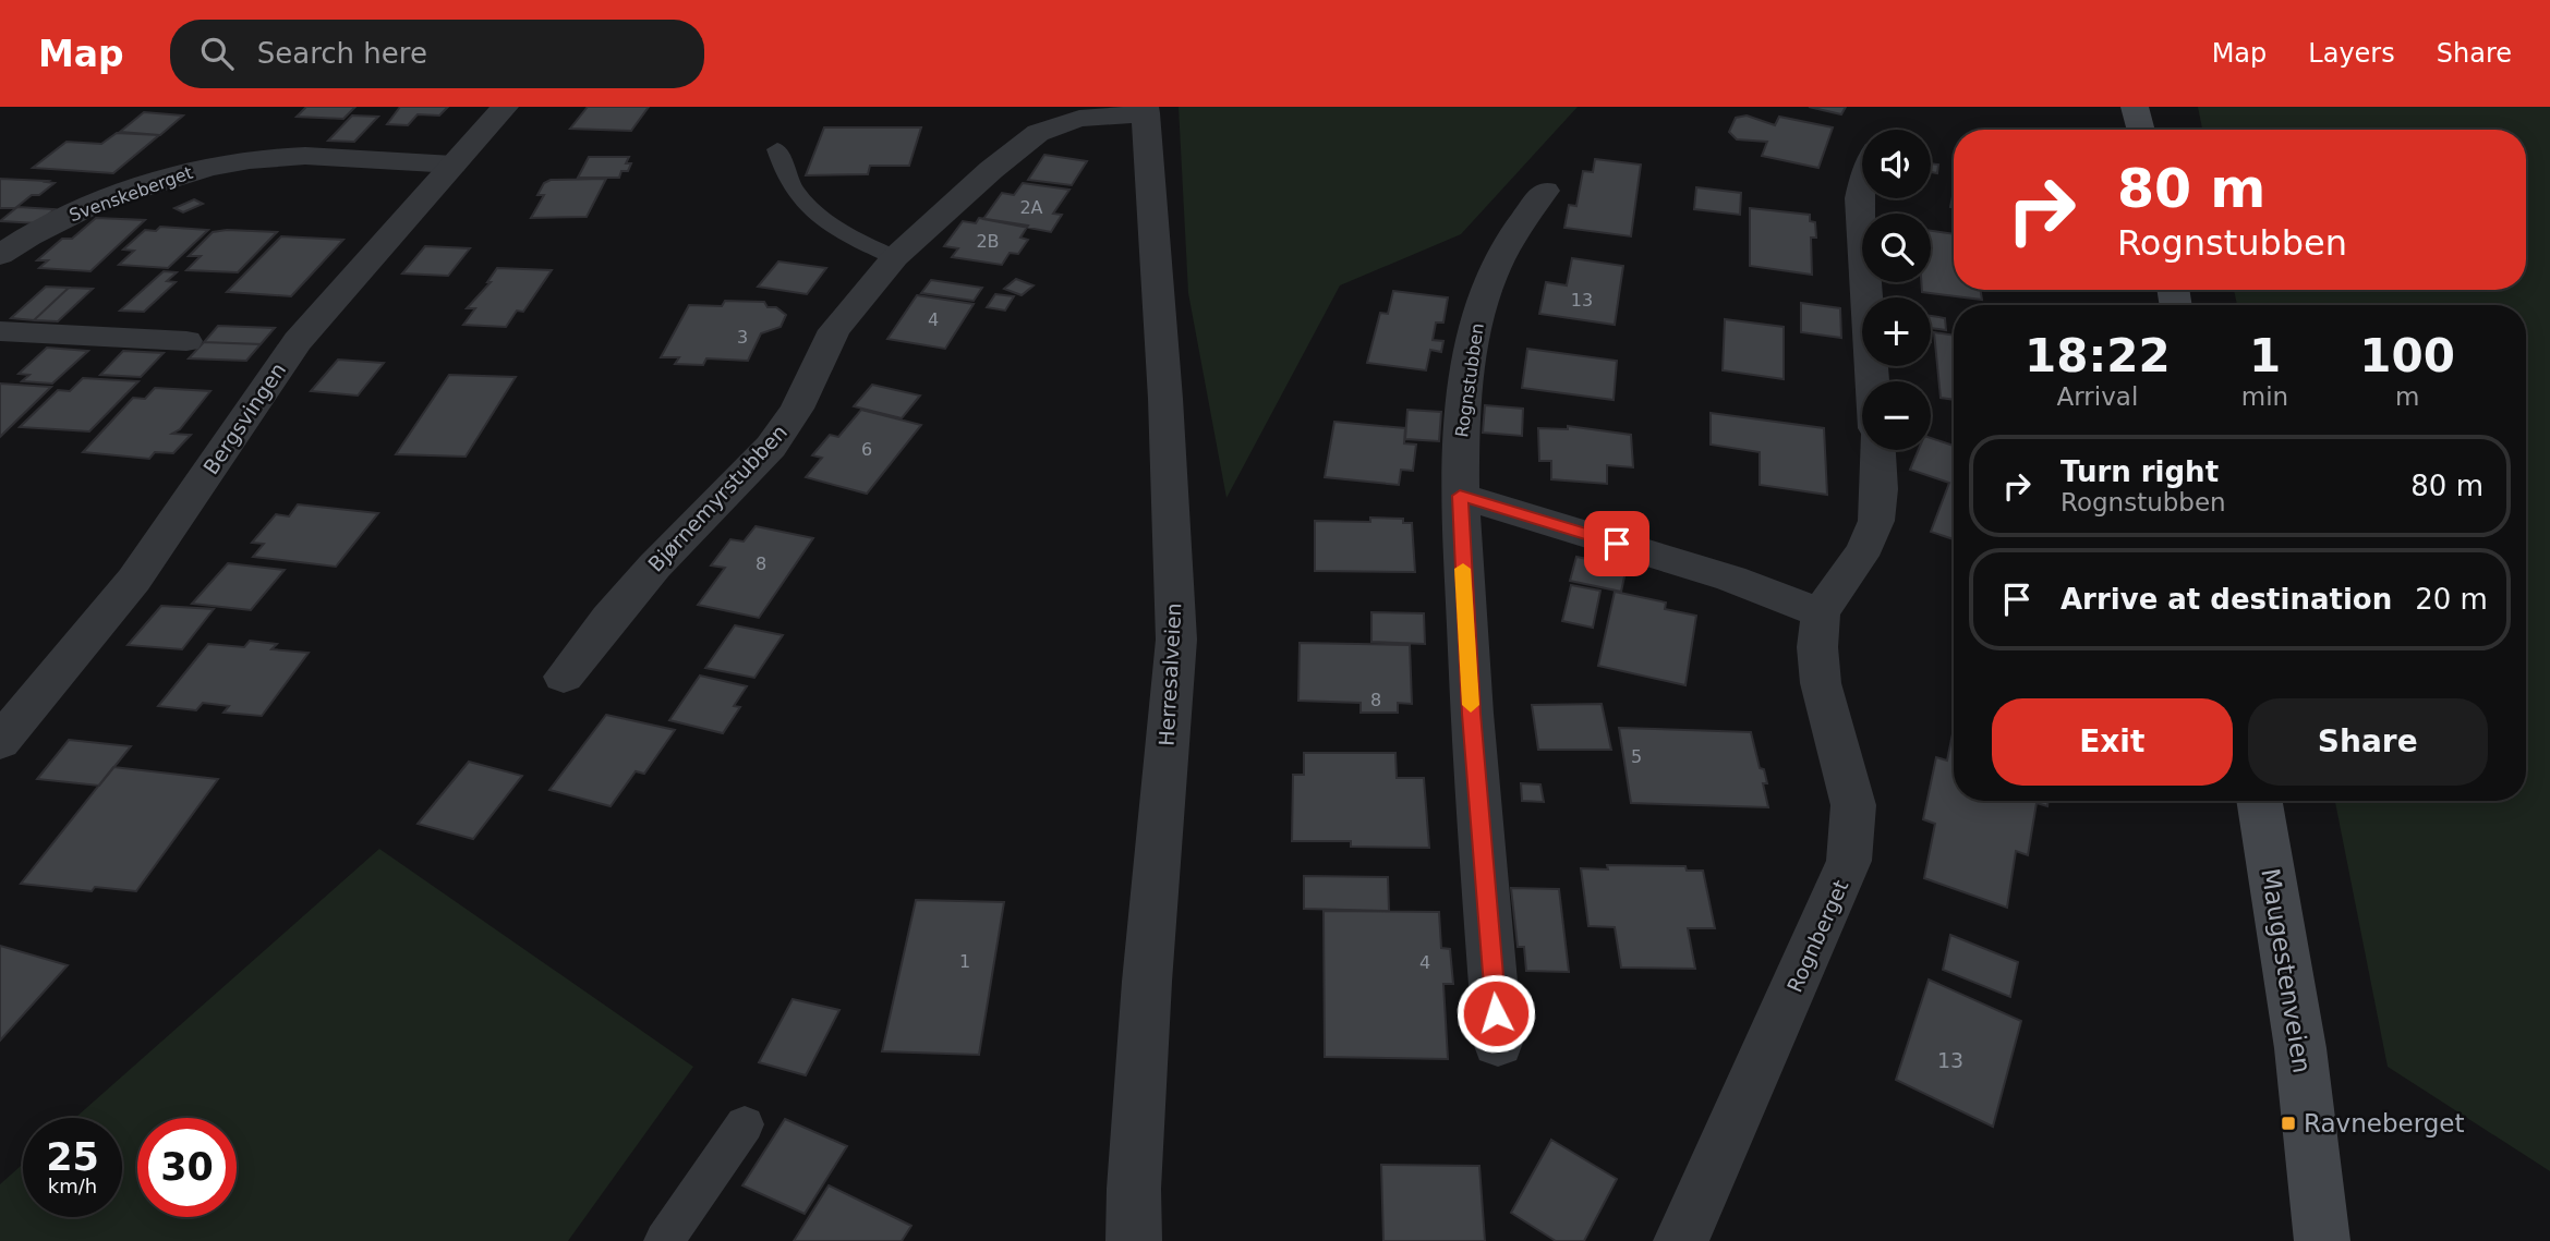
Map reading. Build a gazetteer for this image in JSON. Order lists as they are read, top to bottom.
{
  "streets": {
    "main road": ["Maugestenveien"],
    "street": [
      "Svenskeberget",
      "Rognstubben",
      "Bergsvingen",
      "Bjørnemyrstubben",
      "Herresalveien",
      "Rognberget"
    ]
  },
  "crossings": [
    ["Svenskeberget", "Bergsvingen"],
    ["Bjørnemyrstubben", "Herresalveien"]
  ],
  "places": {
    "transit": ["Ravneberget"]
  },
  "house_numbers": [
    "2A",
    "2B",
    "13",
    "4",
    "3",
    "6",
    "8",
    "8",
    "5",
    "1",
    "4",
    "13"
  ],
  "page": {
    "header": "Map",
    "search": "Search here",
    "nav": ["Map", "Layers", "Share"],
    "map_buttons": ["+", "−"],
    "turn": ["80 m", "Rognstubben"],
    "eta": [
      "18:22",
      "Arrival",
      "1",
      "min",
      "100",
      "m"
    ],
    "list": [
      {
        "name": "Turn right",
        "note": "Rognstubben",
        "value": "80 m"
      },
      {
        "name": "Arrive at destination",
        "value": "20 m"
      }
    ],
    "buttons": ["Exit", "Share"],
    "speed": "25 km/h",
    "limit": "30"
  }
}
